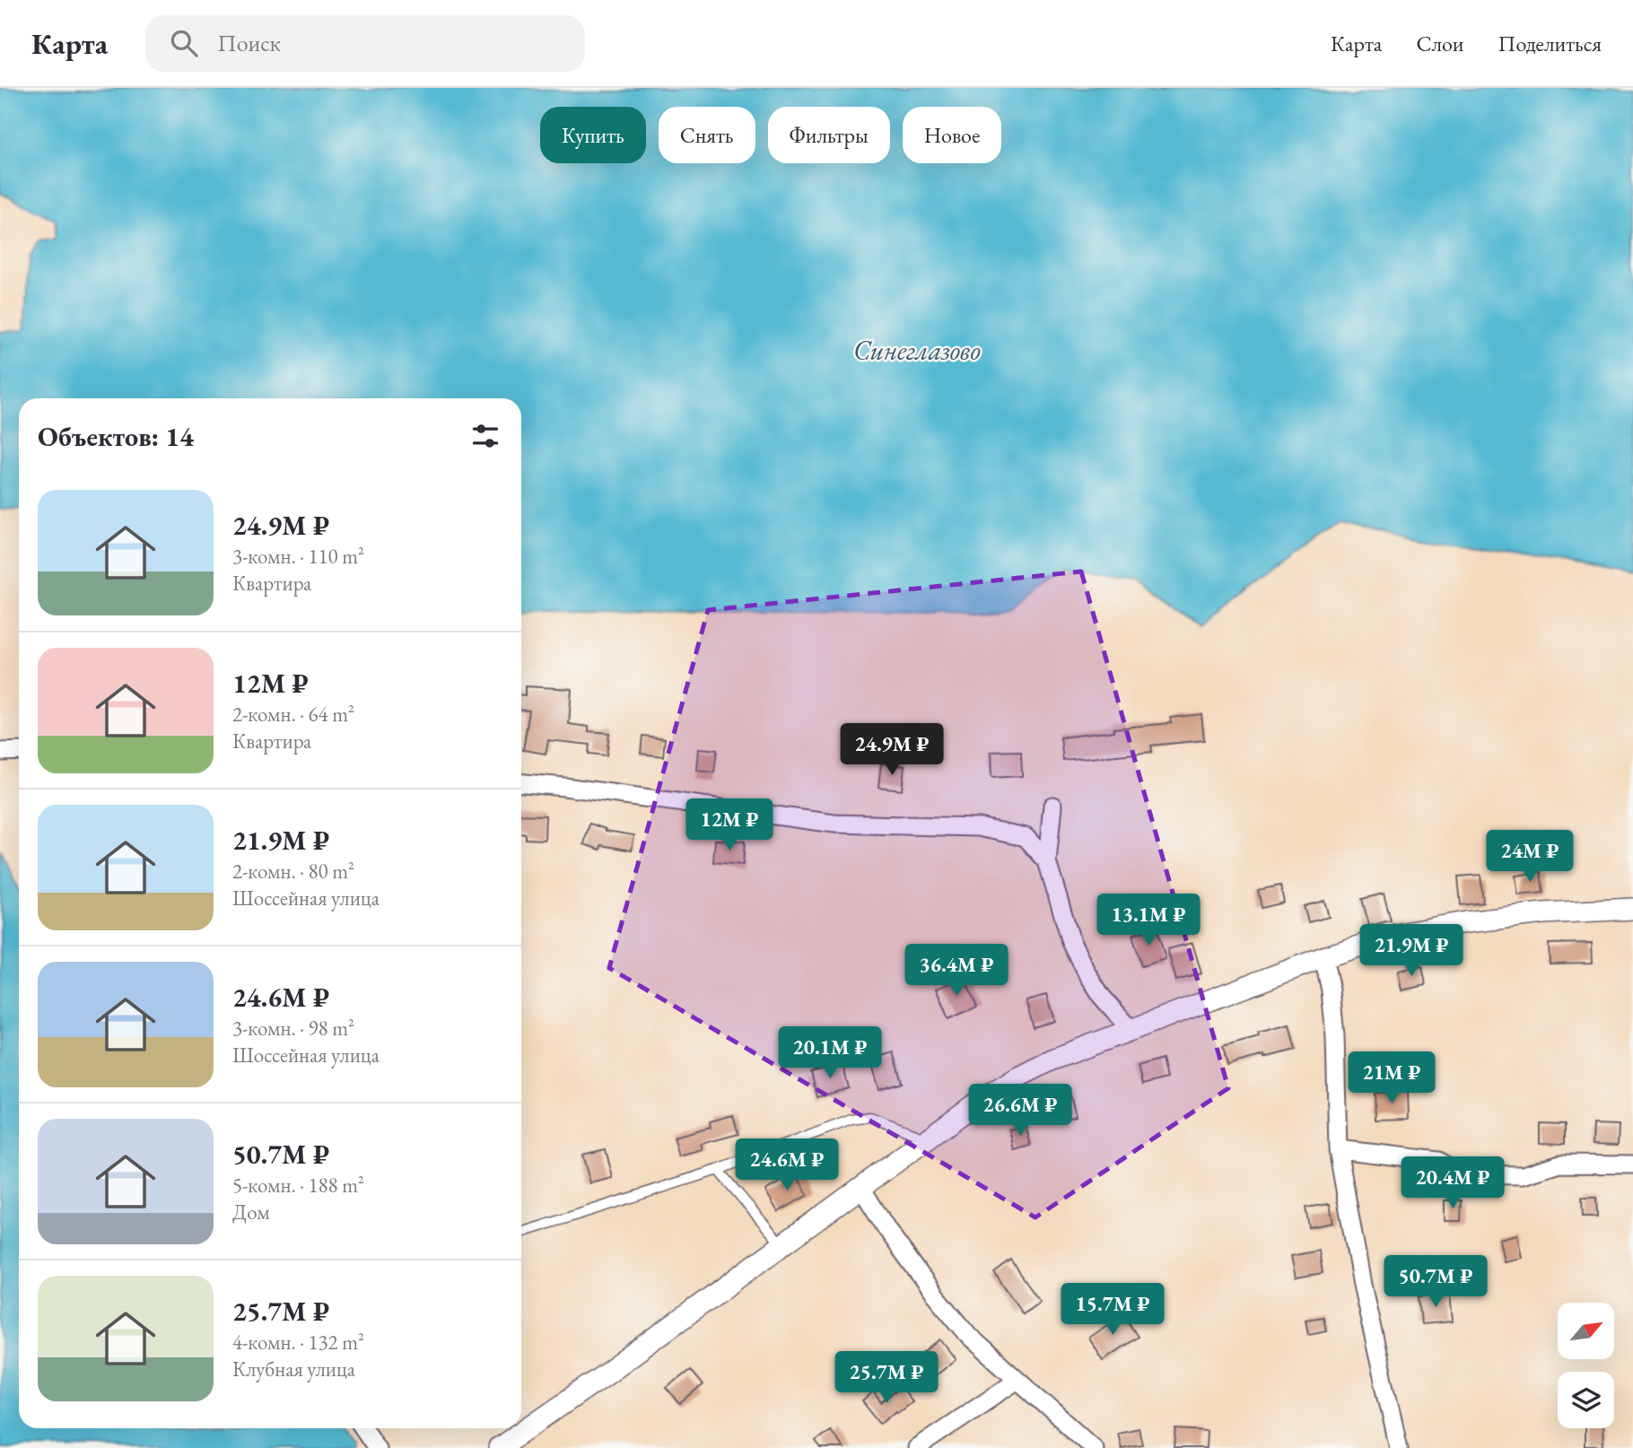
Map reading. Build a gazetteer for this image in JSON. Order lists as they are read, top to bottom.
{
  "water": ["Синеглазово"],
  "north": "top right",
  "page": {
    "header": "Карта",
    "search": "Поиск",
    "nav": ["Карта", "Слои", "Поделиться"],
    "chip": [
      "Купить",
      "Снять",
      "Фильтры",
      "Новое"
    ],
    "heading": "Объектов: 14",
    "list": [
      {
        "name": "24.9M ₽",
        "note": "3-комн. · 110 m² · Квартира"
      },
      {
        "name": "12M ₽",
        "note": "2-комн. · 64 m² · Квартира"
      },
      {
        "name": "21.9M ₽",
        "note": "2-комн. · 80 m² · Шоссейная улица"
      },
      {
        "name": "24.6M ₽",
        "note": "3-комн. · 98 m² · Шоссейная улица"
      },
      {
        "name": "50.7M ₽",
        "note": "5-комн. · 188 m² · Дом"
      },
      {
        "name": "25.7M ₽",
        "note": "4-комн. · 132 m² · Клубная улица"
      }
    ],
    "price": [
      "24.9M ₽",
      "12M ₽",
      "24M ₽",
      "13.1M ₽",
      "21.9M ₽",
      "36.4M ₽",
      "20.1M ₽",
      "21M ₽",
      "26.6M ₽",
      "24.6M ₽",
      "20.4M ₽",
      "50.7M ₽",
      "15.7M ₽",
      "25.7M ₽"
    ]
  }
}
